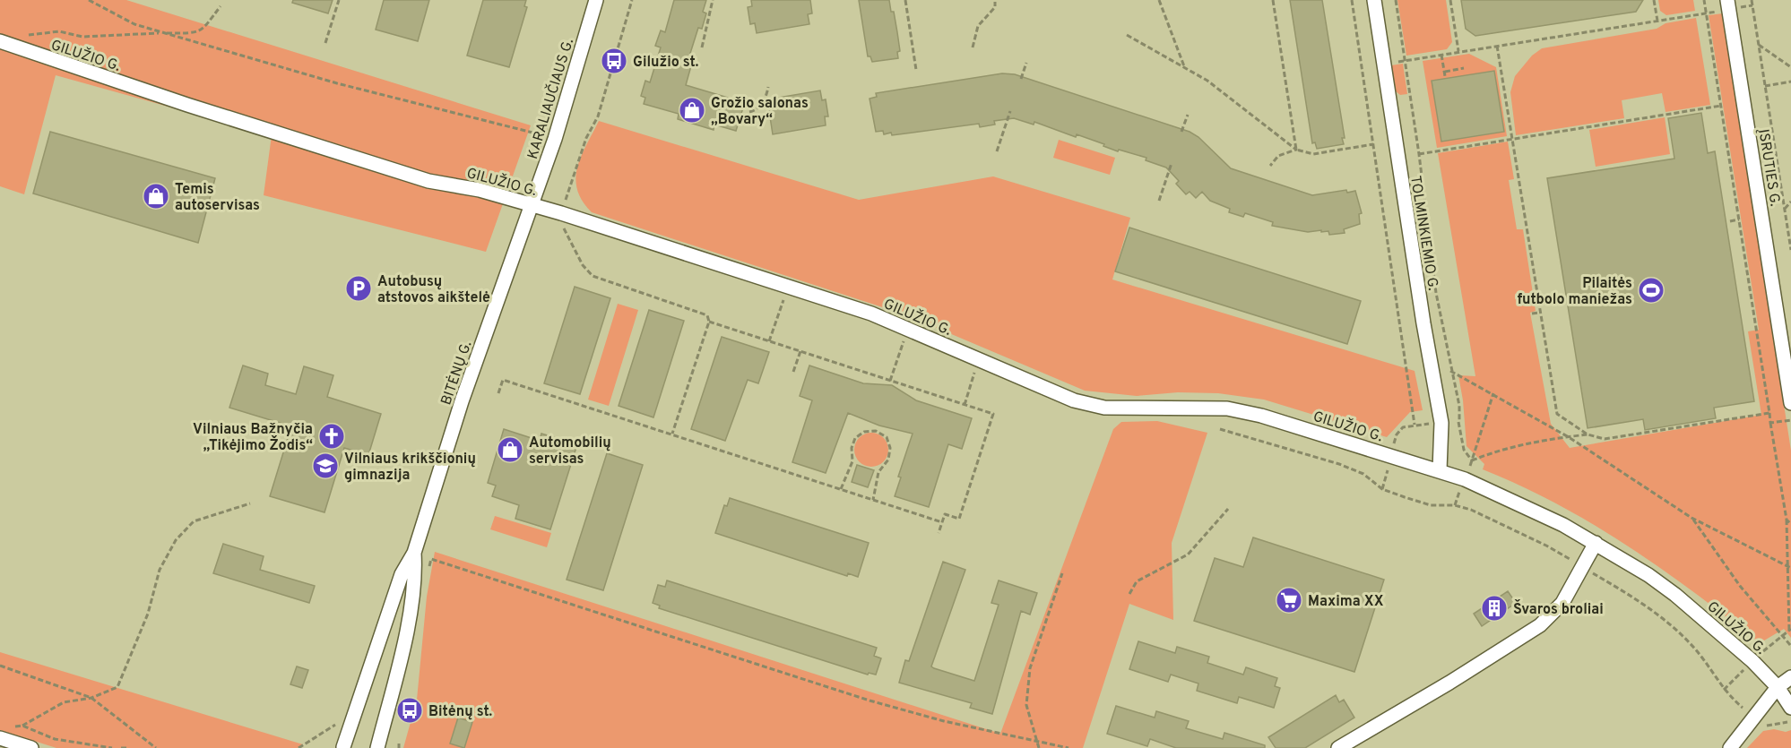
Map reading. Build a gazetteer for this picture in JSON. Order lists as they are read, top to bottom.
{
  "streets": {
    "street": [
      "GILUŽIO G.",
      "KARALIAUČIAUS G.",
      "ĮSRUTIES G.",
      "TOLMINKIEMIO G.",
      "BITĖNŲ G."
    ]
  },
  "crossings": [
    ["GILUŽIO G.", "KARALIAUČIAUS G."],
    ["GILUŽIO G.", "TOLMINKIEMIO G."],
    ["GILUŽIO G.", "BITĖNŲ G."],
    ["KARALIAUČIAUS G.", "BITĖNŲ G."]
  ],
  "places": {
    "bus stop": ["Gilužio st.", "Bitėnų st."],
    "shop": ["Grožio salonas „Bovary“", "Temis autoservisas", "Automobilių servisas"],
    "parking": ["Autobusų atstovos aikštelė"],
    "sports": ["Pilaitės futbolo maniežas"],
    "church": ["Vilniaus Bažnyčia „Tikėjimo Žodis“"],
    "school or university": ["Vilniaus krikščionių gimnazija"],
    "supermarket": ["Maxima XX"],
    "building": ["Švaros broliai"]
  }
}
